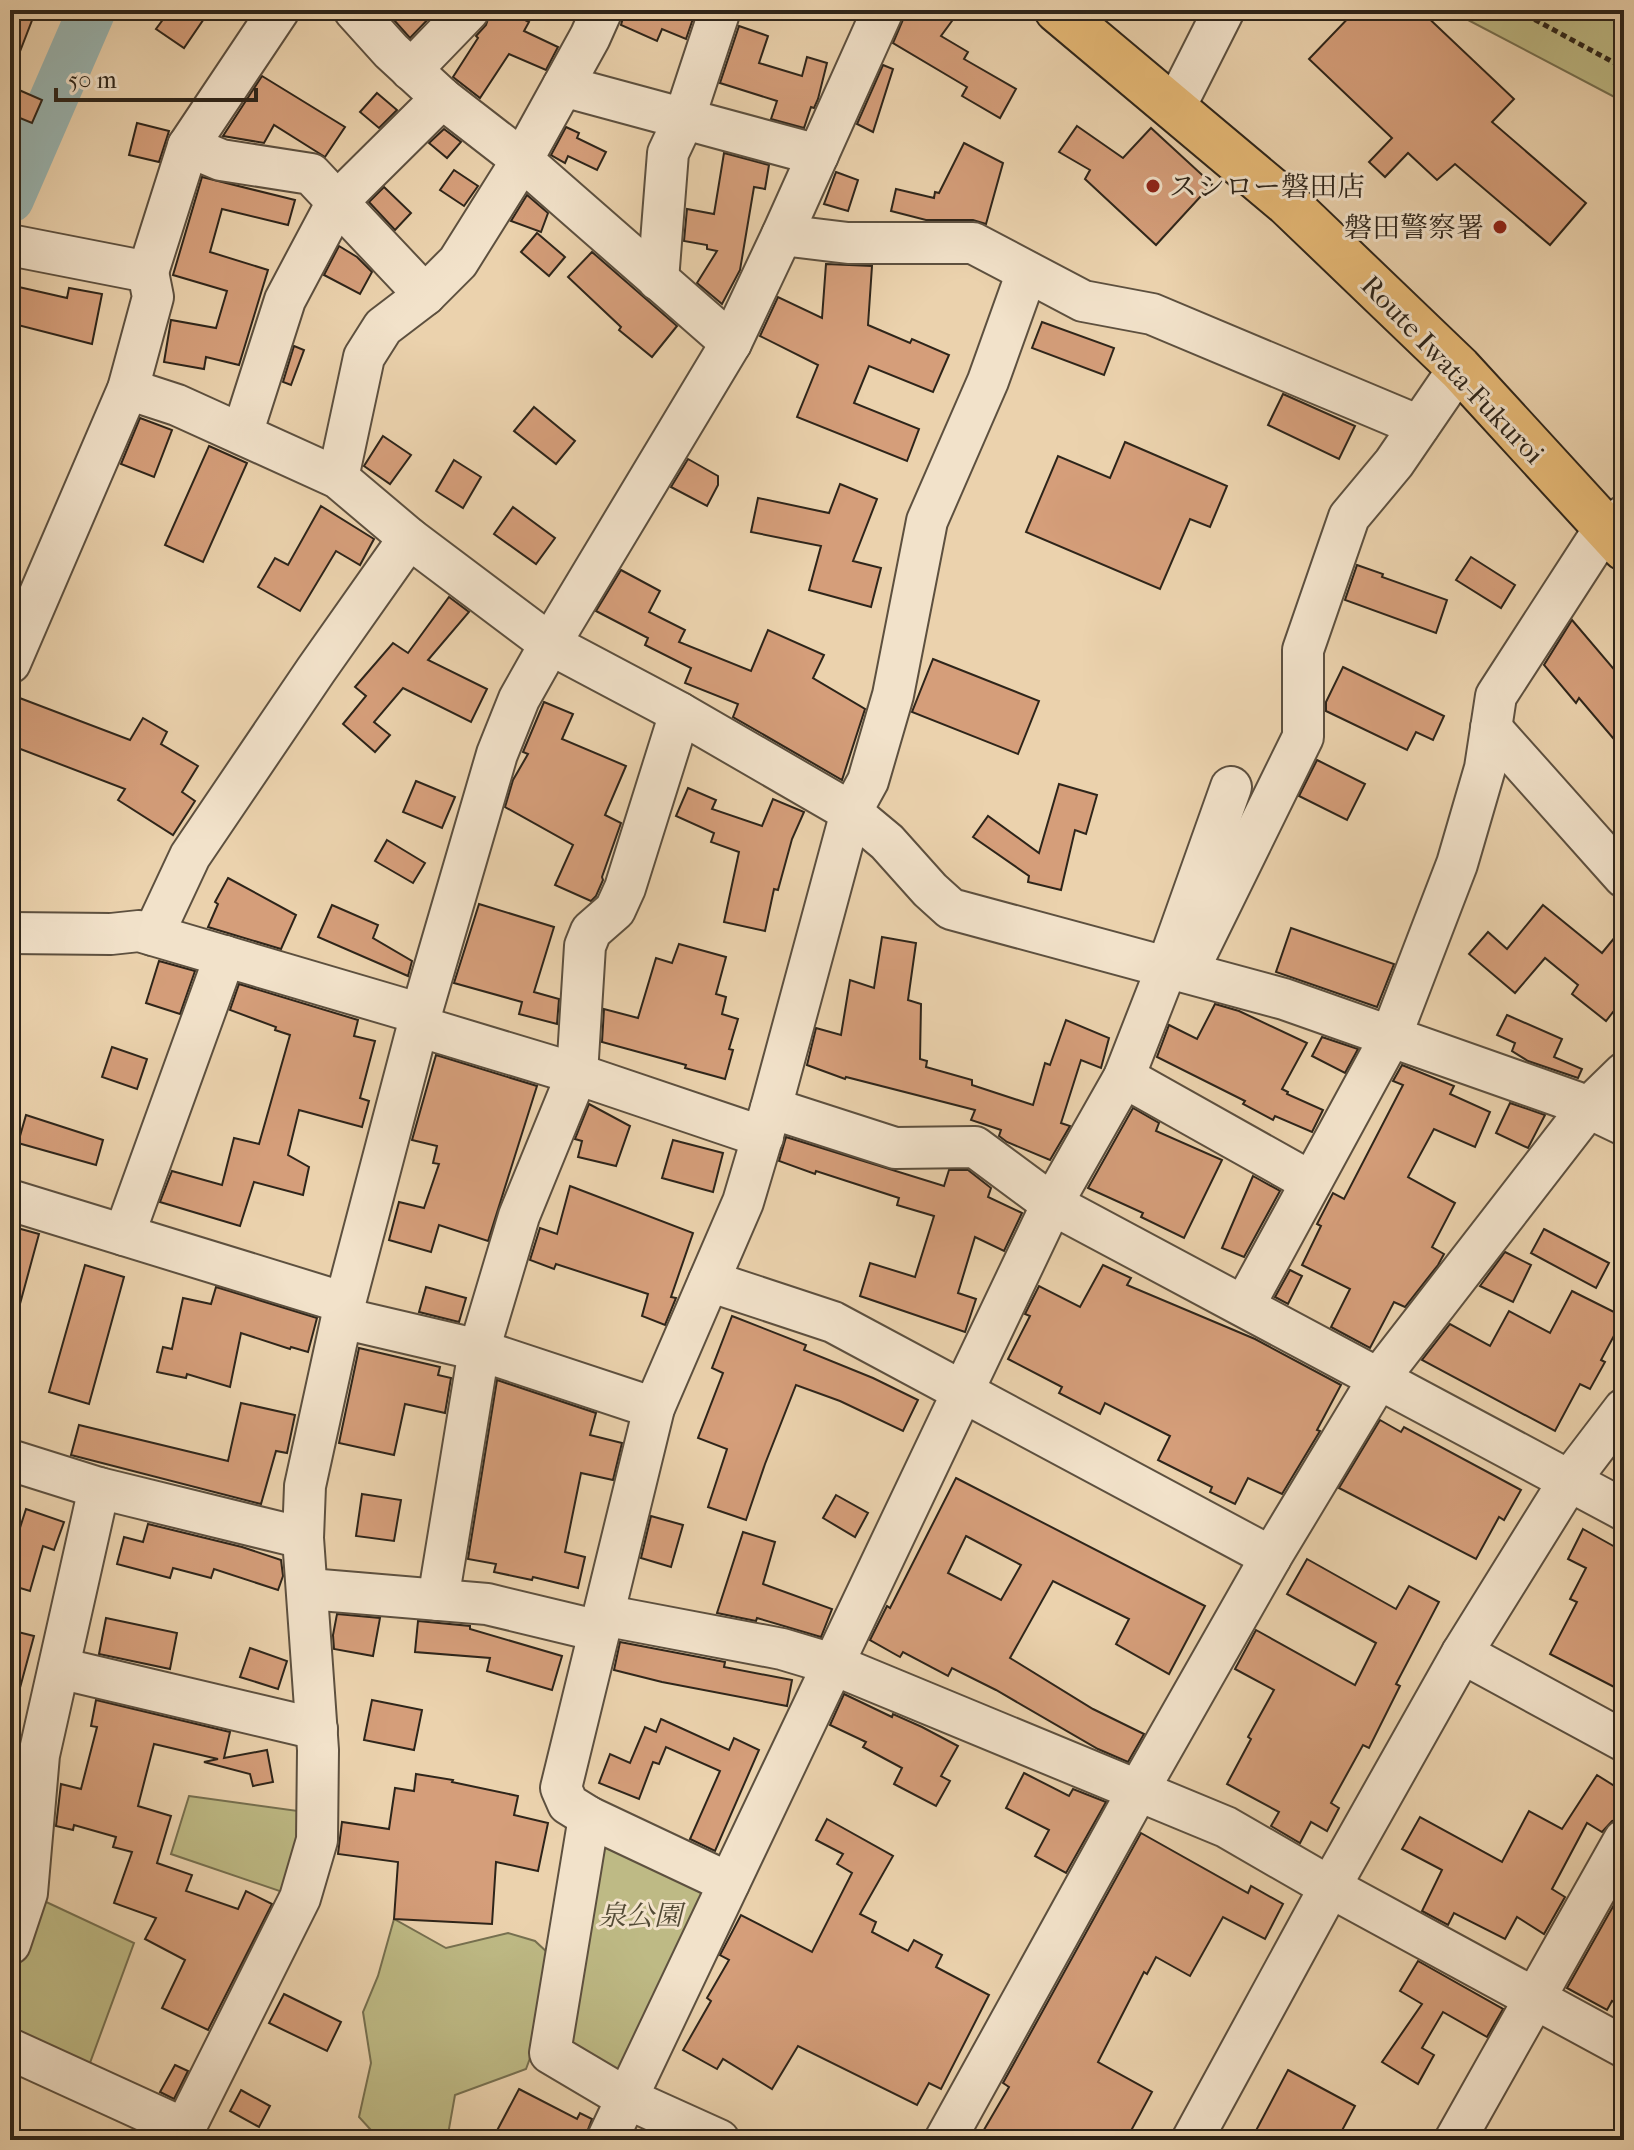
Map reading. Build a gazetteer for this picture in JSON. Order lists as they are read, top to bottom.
{
  "streets": {
    "main road": ["Route Iwata-Fukuroi"]
  },
  "parks": ["泉公園"],
  "places": ["スシロー磐田店", "磐田警察署"],
  "scale_bar": "50 m"
}
